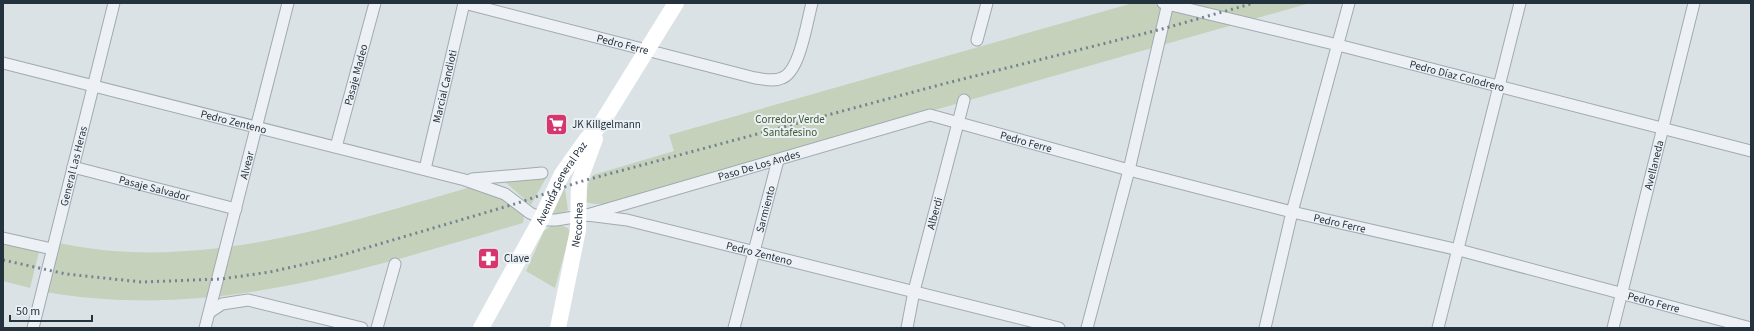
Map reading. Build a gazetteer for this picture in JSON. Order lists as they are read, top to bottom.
{
  "streets": {
    "main road": ["Avenida General Paz", "Necochea"],
    "street": [
      "Pedro Ferre",
      "Pasaje Madeo",
      "Pedro Díaz Colodrero",
      "Marcial Candioti",
      "Pedro Zenteno",
      "Paso De Los Andes",
      "General Las Heras",
      "Alvear",
      "Avellaneda",
      "Pasaje Salvador",
      "Sarmiento",
      "Alberdi"
    ]
  },
  "crossings": [
    ["Pedro Ferre", "Marcial Candioti"],
    ["Pedro Ferre", "Paso De Los Andes"],
    ["Pedro Ferre", "Avellaneda"],
    ["Pedro Ferre", "Avenida General Paz"],
    ["Pedro Ferre", "Alberdi"],
    ["Pasaje Madeo", "Pedro Zenteno"],
    ["Pedro Díaz Colodrero", "Avellaneda"],
    ["Marcial Candioti", "Pedro Zenteno"],
    ["Pedro Zenteno", "Paso De Los Andes"],
    ["Pedro Zenteno", "General Las Heras"],
    ["Pedro Zenteno", "Alvear"],
    ["Pedro Zenteno", "Avenida General Paz"],
    ["Pedro Zenteno", "Sarmiento"],
    ["Pedro Zenteno", "Alberdi"],
    ["Pedro Zenteno", "Necochea"],
    ["Paso De Los Andes", "Sarmiento"],
    ["Paso De Los Andes", "Necochea"],
    ["General Las Heras", "Pasaje Salvador"],
    ["Alvear", "Pasaje Salvador"],
    ["Avenida General Paz", "Necochea"]
  ],
  "parks": ["Corredor Verde Santafesino"],
  "places": {
    "supermarket": ["JK Killgelmann"],
    "pharmacy": ["Clave"]
  },
  "scale_bar": "50 m"
}
